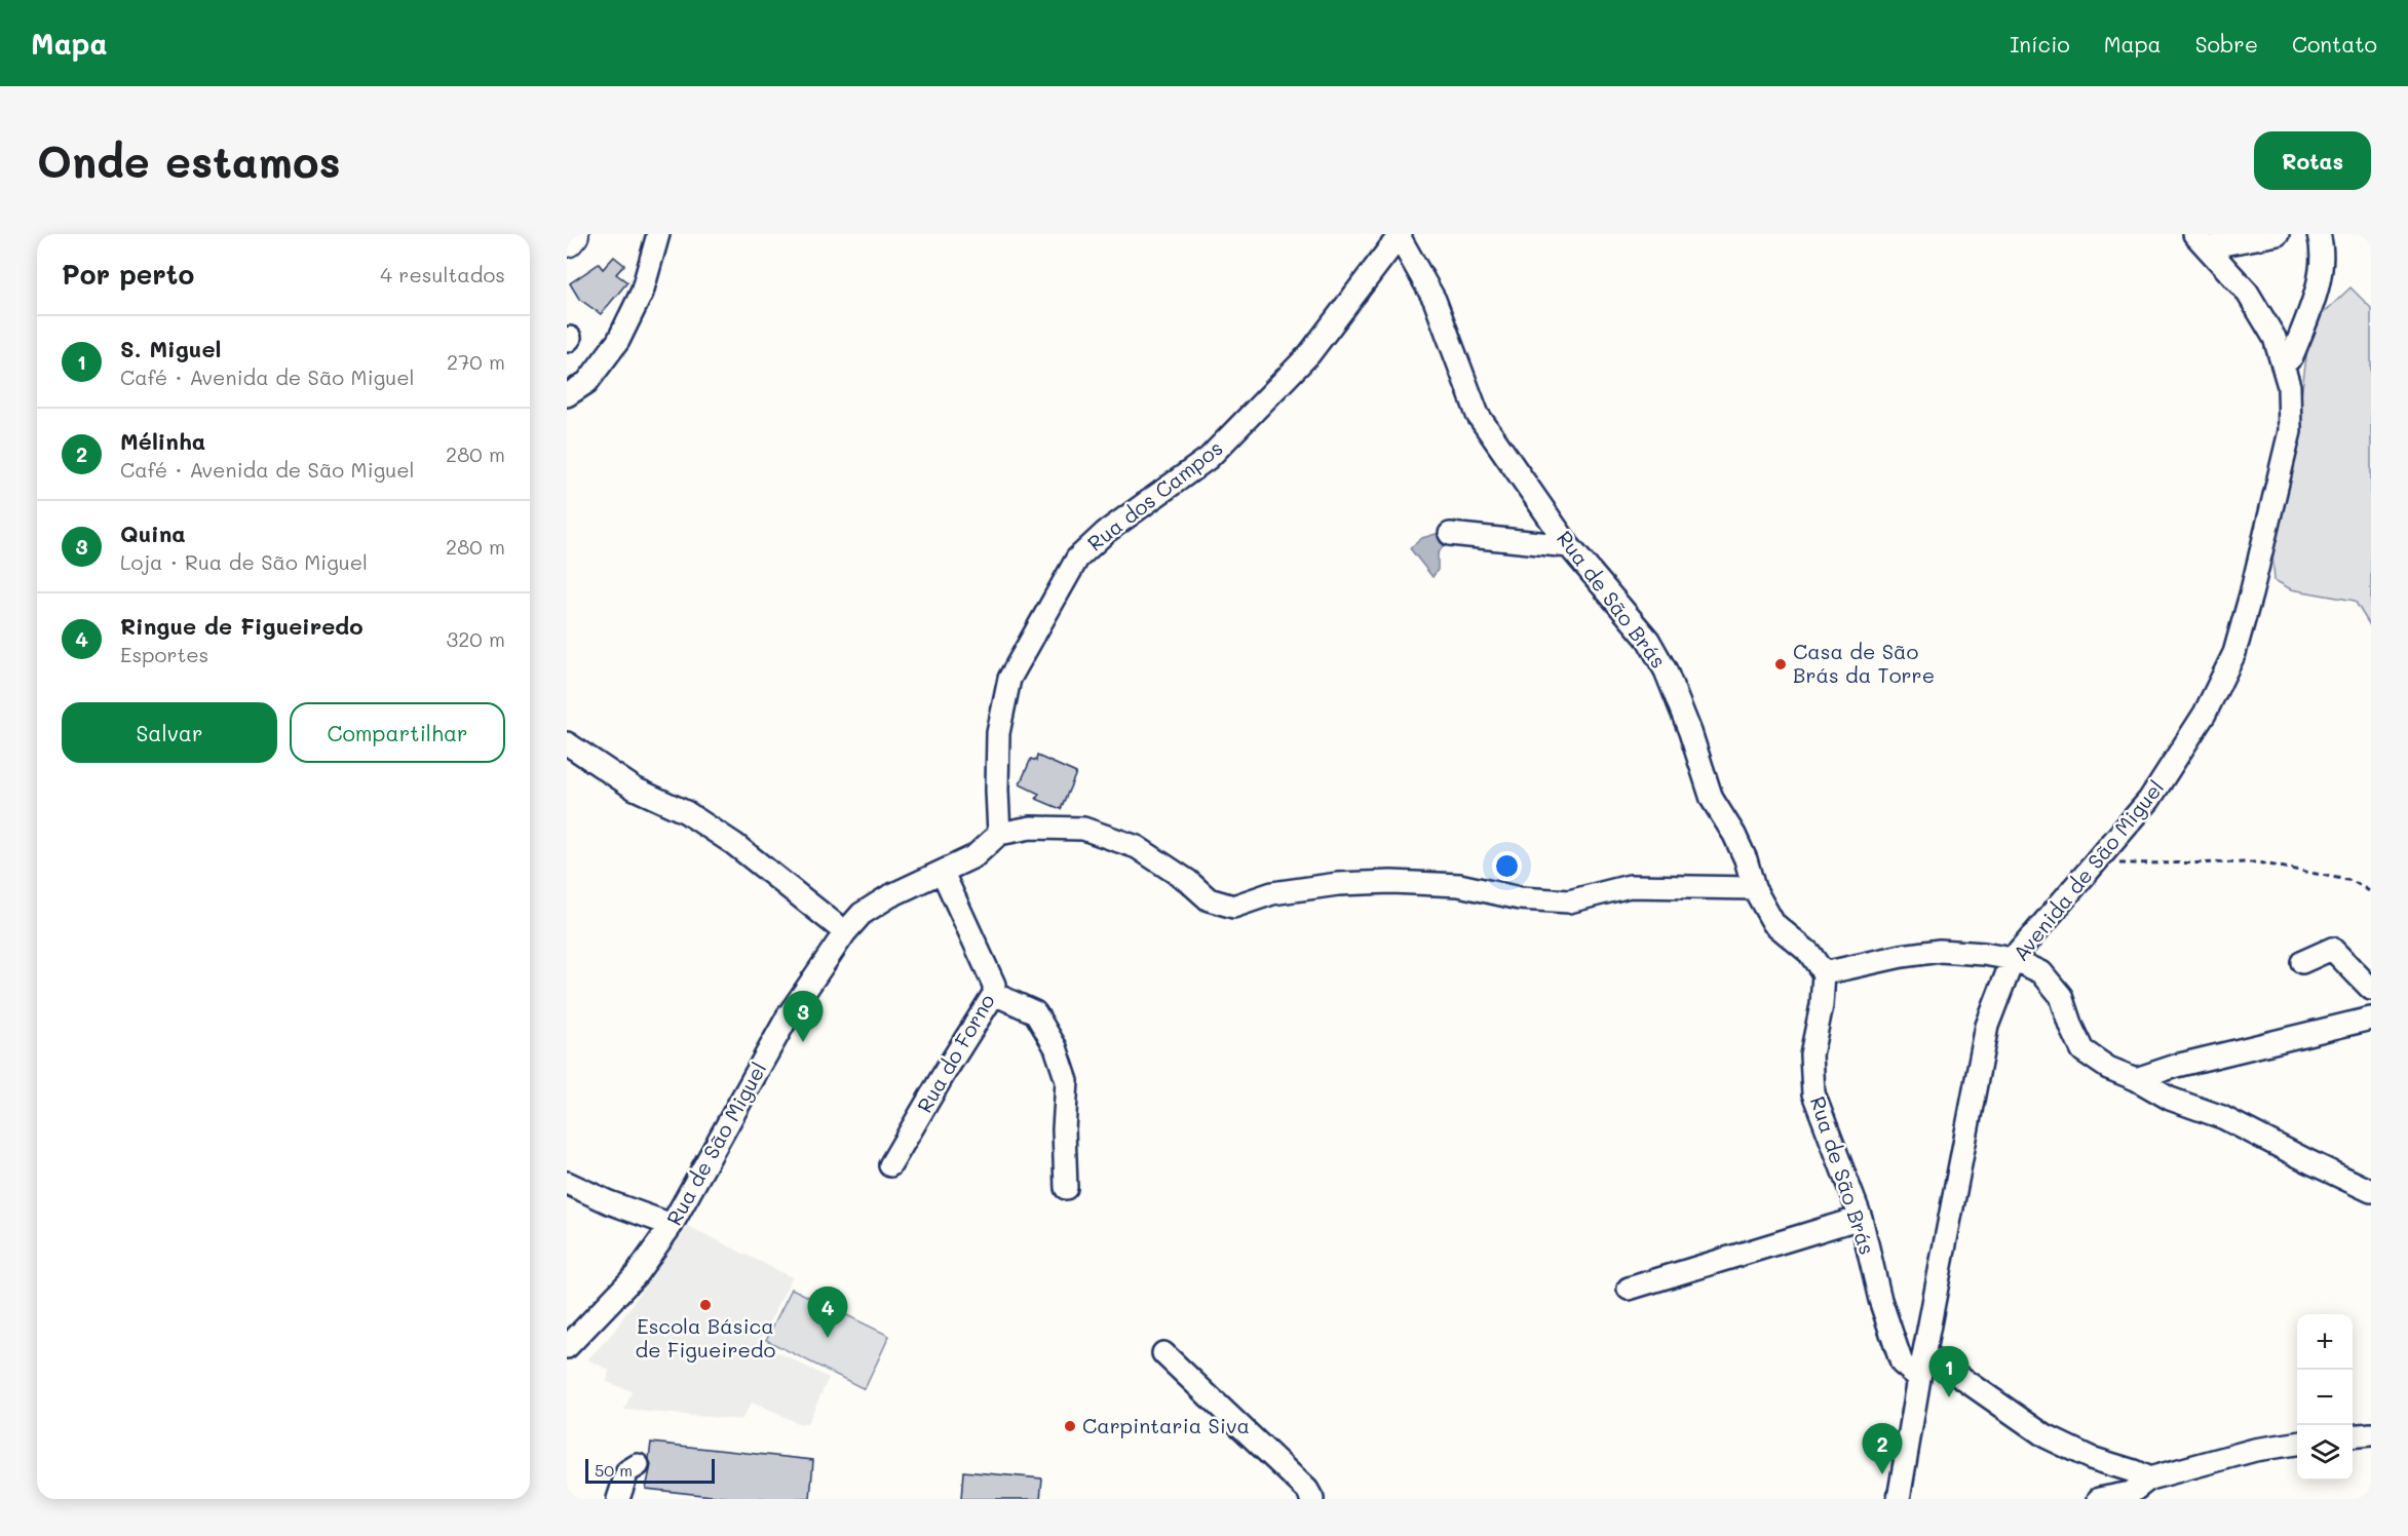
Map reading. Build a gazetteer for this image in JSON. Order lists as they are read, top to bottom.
{
  "streets": {
    "street": [
      "Rua dos Campos",
      "Rua de São Brás",
      "Avenida de São Miguel",
      "Rua do Forno",
      "Rua de São Miguel"
    ]
  },
  "crossings": [
    ["Rua dos Campos", "Rua de São Brás"],
    ["Rua dos Campos", "Rua de São Miguel"],
    ["Rua de São Brás", "Avenida de São Miguel"],
    ["Rua do Forno", "Rua de São Miguel"]
  ],
  "places": ["Casa de São Brás da Torre", "Escola Básica de Figueiredo", "Carpintaria Siva"],
  "scale_bar": "50 m",
  "page": {
    "header": "Mapa",
    "nav": [
      "Início",
      "Mapa",
      "Sobre",
      "Contato"
    ],
    "buttons": [
      "Rotas",
      ["Salvar", "Compartilhar"]
    ],
    "title": "Onde estamos",
    "heading": ["Por perto", "4 resultados"],
    "list": [
      {
        "mark": "1",
        "name": "S. Miguel",
        "note": "Café · Avenida de São Miguel",
        "value": "270 m"
      },
      {
        "mark": "2",
        "name": "Mélinha",
        "note": "Café · Avenida de São Miguel",
        "value": "280 m"
      },
      {
        "mark": "3",
        "name": "Quina",
        "note": "Loja · Rua de São Miguel",
        "value": "280 m"
      },
      {
        "mark": "4",
        "name": "Ringue de Figueiredo",
        "note": "Esportes",
        "value": "320 m"
      }
    ],
    "pins": [
      "3",
      "4",
      "1",
      "2"
    ],
    "map_buttons": ["+", "−"],
    "scale": "50 m"
  }
}
